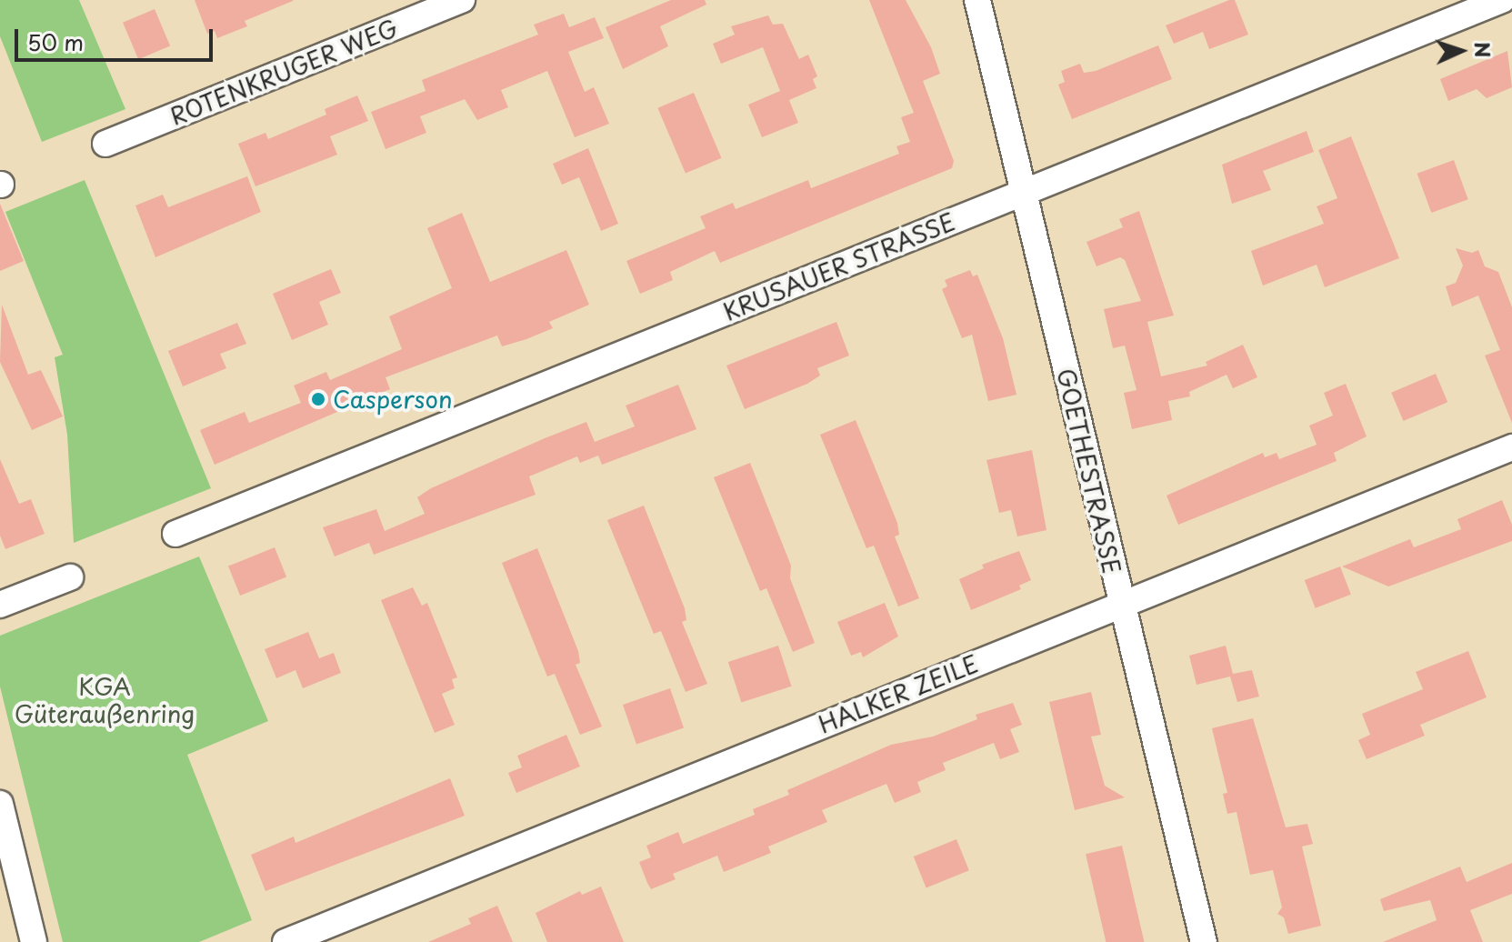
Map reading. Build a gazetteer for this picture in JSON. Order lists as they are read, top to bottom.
{
  "streets": {
    "street": [
      "ROTENKRUGER WEG",
      "KRUSAUER STRASSE",
      "GOETHESTRASSE",
      "HALKER ZEILE"
    ]
  },
  "crossings": [
    ["KRUSAUER STRASSE", "GOETHESTRASSE"],
    ["GOETHESTRASSE", "HALKER ZEILE"]
  ],
  "parks": ["KGA Güteraußenring"],
  "places": ["Casperson"],
  "scale_bar": "50 m",
  "north": "right"
}
